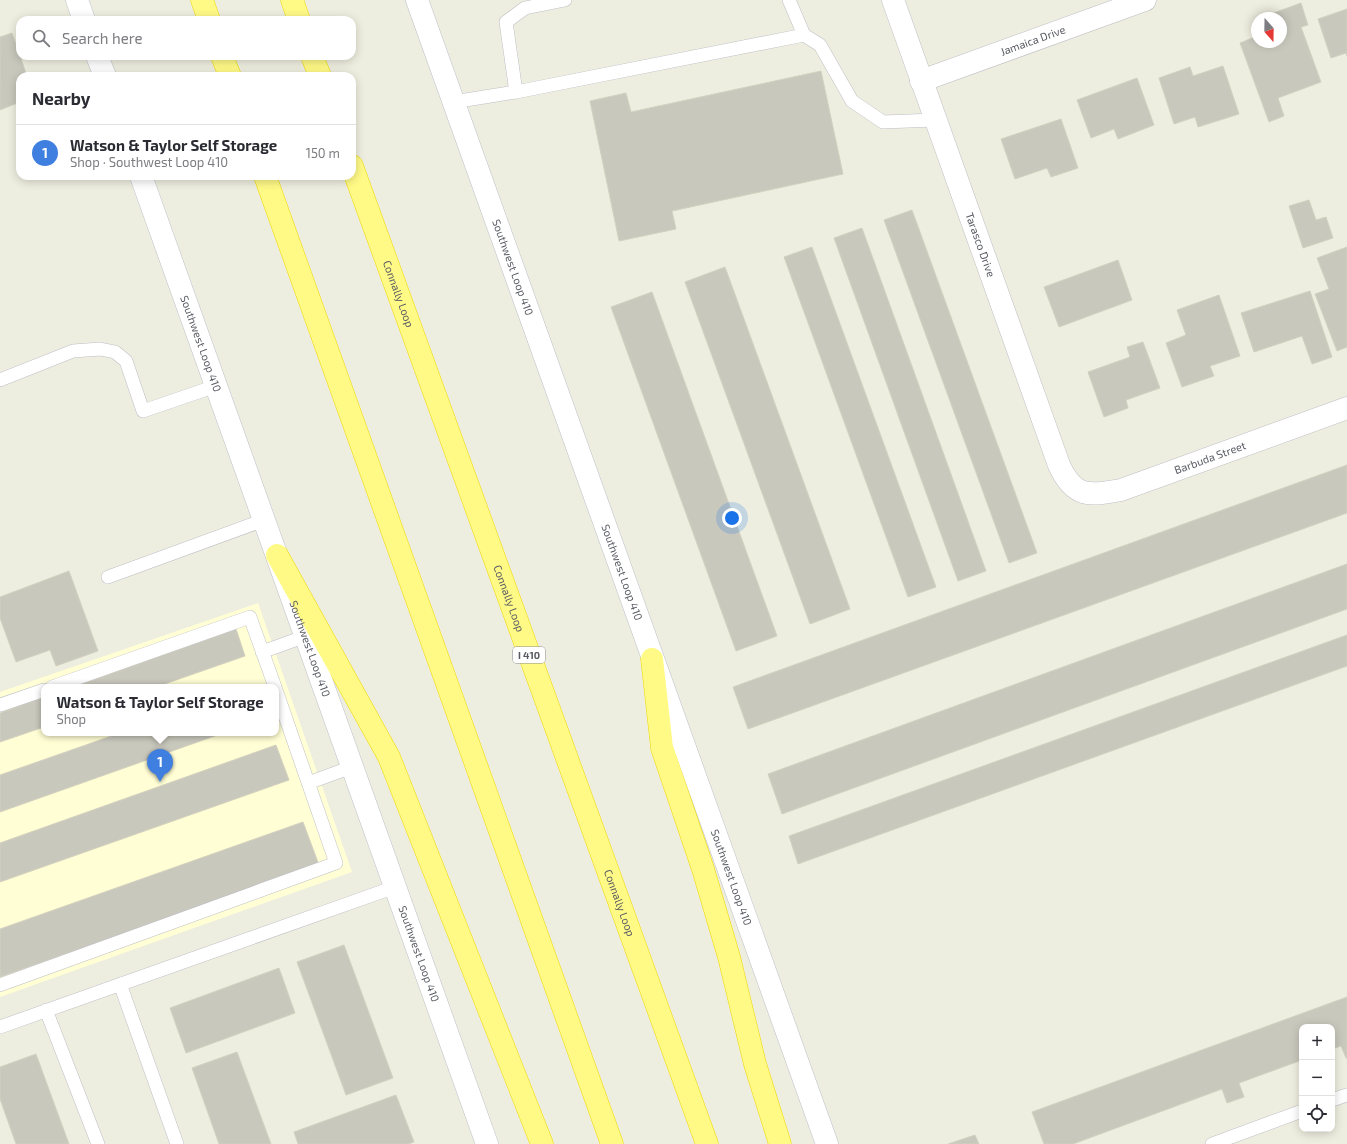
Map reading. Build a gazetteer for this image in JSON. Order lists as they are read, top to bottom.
{
  "streets": {
    "highway": ["Connally Loop", "I 410"],
    "main road": [
      "Jamaica Drive",
      "Tarasco Drive",
      "Southwest Loop 410",
      "Barbuda Street"
    ]
  },
  "crossings": [
    ["Jamaica Drive", "Tarasco Drive"],
    ["Tarasco Drive", "Barbuda Street"]
  ],
  "north": "bottom",
  "page": {
    "search": "Search here",
    "heading": "Nearby",
    "list": [
      {
        "mark": "1",
        "name": "Watson & Taylor Self Storage",
        "note": "Shop · Southwest Loop 410",
        "value": "150 m"
      }
    ],
    "popup": ["Watson & Taylor Self Storage", "Shop"],
    "pins": "1",
    "map_buttons": ["+", "−"]
  }
}
